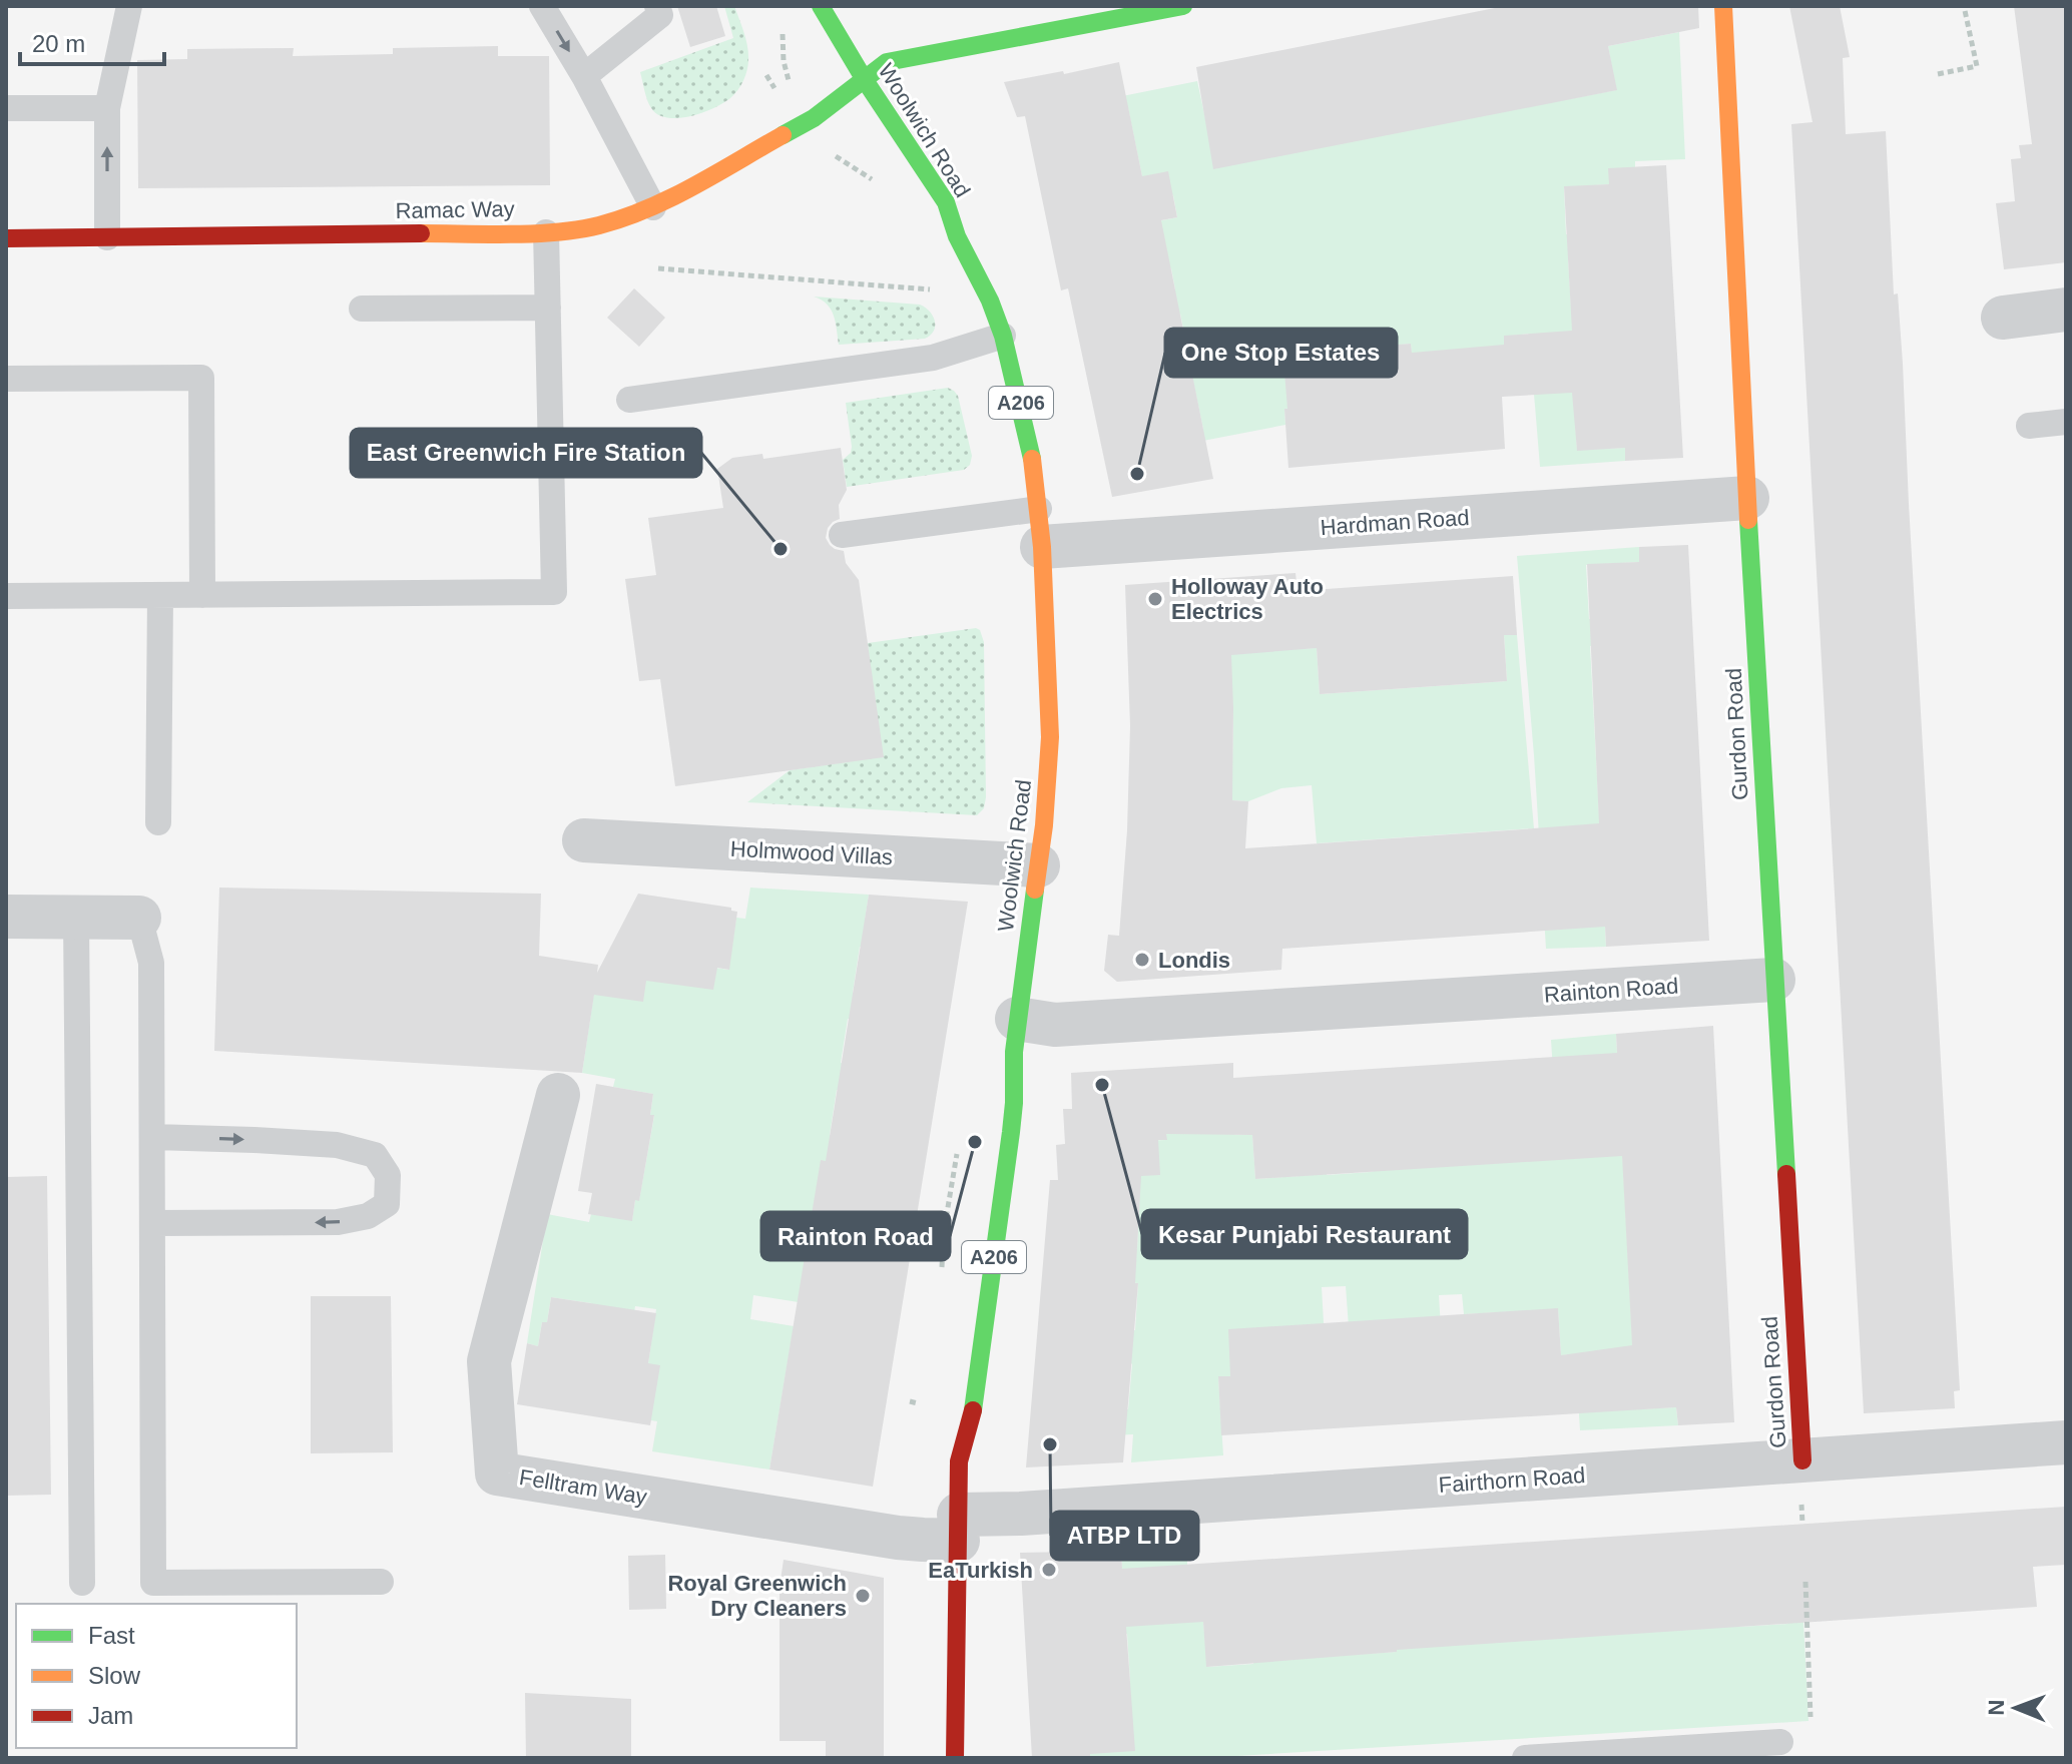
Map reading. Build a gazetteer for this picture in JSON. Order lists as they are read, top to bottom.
{
  "streets": {
    "street": [
      "Woolwich Road",
      "Ramac Way",
      "A206",
      "Hardman Road",
      "Gurdon Road",
      "Holmwood Villas",
      "Rainton Road",
      "Fairthorn Road",
      "Felltram Way"
    ]
  },
  "crossings": [
    ["Woolwich Road", "Ramac Way"],
    ["Woolwich Road", "Hardman Road"],
    ["Woolwich Road", "Holmwood Villas"],
    ["Woolwich Road", "Rainton Road"],
    ["Woolwich Road", "Fairthorn Road"],
    ["Woolwich Road", "Felltram Way"],
    ["Hardman Road", "Gurdon Road"],
    ["Gurdon Road", "Rainton Road"],
    ["Gurdon Road", "Fairthorn Road"],
    ["Fairthorn Road", "Felltram Way"]
  ],
  "places": [
    "One Stop Estates",
    "East Greenwich Fire Station",
    "Holloway Auto Electrics",
    "Londis",
    "Kesar Punjabi Restaurant",
    "Rainton Road",
    "ATBP LTD",
    "EaTurkish",
    "Royal Greenwich Dry Cleaners"
  ],
  "legend": ["Fast", "Slow", "Jam"],
  "scale_bar": "20 m",
  "north": "left"
}
